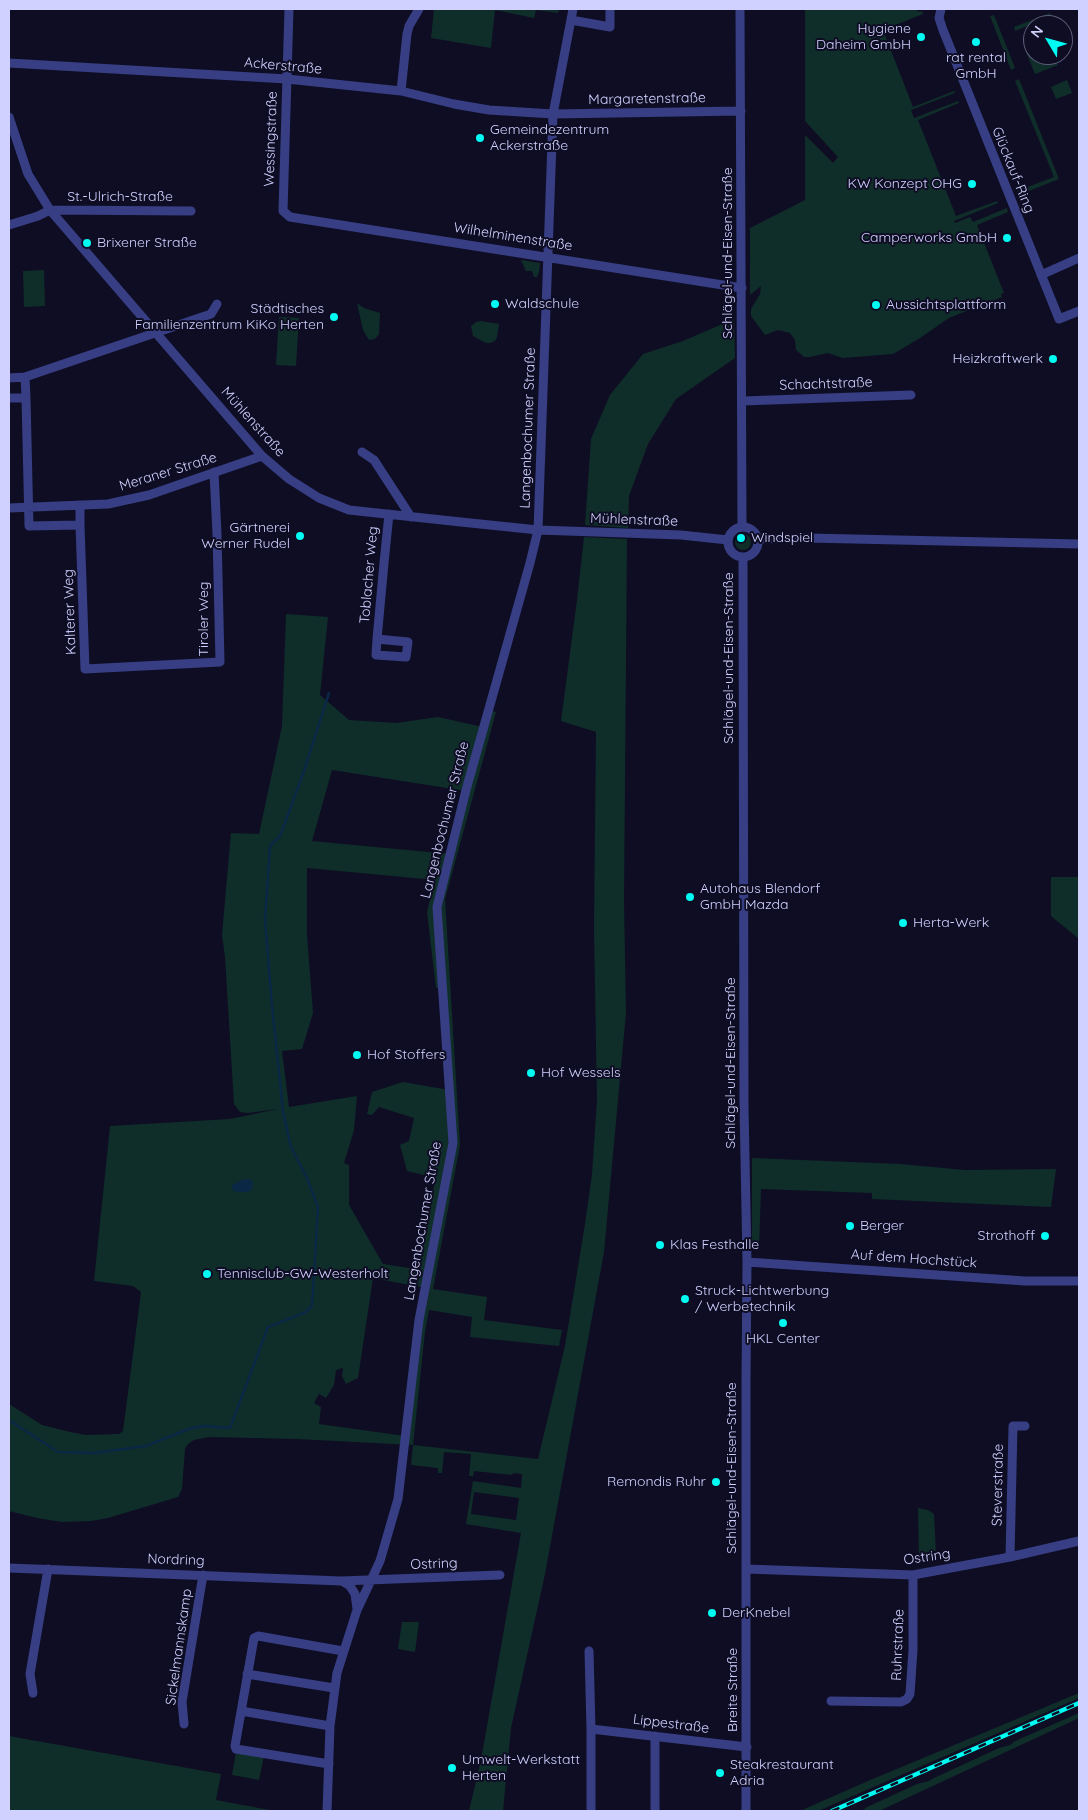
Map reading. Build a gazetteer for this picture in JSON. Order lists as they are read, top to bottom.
{
  "streets": {
    "street": [
      "Ackerstraße",
      "Margaretenstraße",
      "Wessingstraße",
      "Glückauf-Ring",
      "St.-Ulrich-Straße",
      "Wilhelminenstraße",
      "Schlägel-und-Eisen-Straße",
      "Schachtstraße",
      "Mühlenstraße",
      "Langenbochumer Straße",
      "Meraner Straße",
      "Toblacher Weg",
      "Kalterer Weg",
      "Tiroler Weg",
      "Auf dem Hochstück",
      "Steverstraße",
      "Ostring",
      "Nordring",
      "Ruhrstraße",
      "Sickelmannskamp",
      "Breite Straße",
      "Lippestraße"
    ]
  },
  "crossings": [
    ["Ackerstraße", "Margaretenstraße"],
    ["Ackerstraße", "Wessingstraße"],
    ["Ackerstraße", "Langenbochumer Straße"],
    ["Margaretenstraße", "Schlägel-und-Eisen-Straße"],
    ["Margaretenstraße", "Langenbochumer Straße"],
    ["Wessingstraße", "Wilhelminenstraße"],
    ["St.-Ulrich-Straße", "Mühlenstraße"],
    ["Wilhelminenstraße", "Schlägel-und-Eisen-Straße"],
    ["Wilhelminenstraße", "Langenbochumer Straße"],
    ["Schlägel-und-Eisen-Straße", "Schachtstraße"],
    ["Schlägel-und-Eisen-Straße", "Mühlenstraße"],
    ["Schlägel-und-Eisen-Straße", "Auf dem Hochstück"],
    ["Schlägel-und-Eisen-Straße", "Ostring"],
    ["Schlägel-und-Eisen-Straße", "Breite Straße"],
    ["Mühlenstraße", "Langenbochumer Straße"],
    ["Mühlenstraße", "Meraner Straße"],
    ["Mühlenstraße", "Toblacher Weg"],
    ["Langenbochumer Straße", "Ostring"],
    ["Langenbochumer Straße", "Nordring"],
    ["Meraner Straße", "Tiroler Weg"],
    ["Kalterer Weg", "Tiroler Weg"],
    ["Steverstraße", "Ostring"],
    ["Ostring", "Nordring"],
    ["Ostring", "Ruhrstraße"],
    ["Ostring", "Breite Straße"],
    ["Nordring", "Sickelmannskamp"],
    ["Breite Straße", "Lippestraße"]
  ],
  "places": [
    "Hygiene Daheim GmbH",
    "rat rental GmbH",
    "Gemeindezentrum Ackerstraße",
    "KW Konzept OHG",
    "Camperworks GmbH",
    "Brixener Straße",
    "Waldschule",
    "Aussichtsplattform",
    "Städtisches Familienzentrum KiKo Herten",
    "Heizkraftwerk",
    "Gärtnerei Werner Rudel",
    "Windspiel",
    "Autohaus Blendorf GmbH Mazda",
    "Herta-Werk",
    "Hof Stoffers",
    "Hof Wessels",
    "Berger",
    "Strothoff",
    "Klas Festhalle",
    "Tennisclub-GW-Westerholt",
    "Struck-Lichtwerbung / Werbetechnik",
    "HKL Center",
    "Remondis Ruhr",
    "DerKnebel",
    "Umwelt-Werkstatt Herten",
    "Steakrestaurant Adria"
  ],
  "north": "top left"
}
